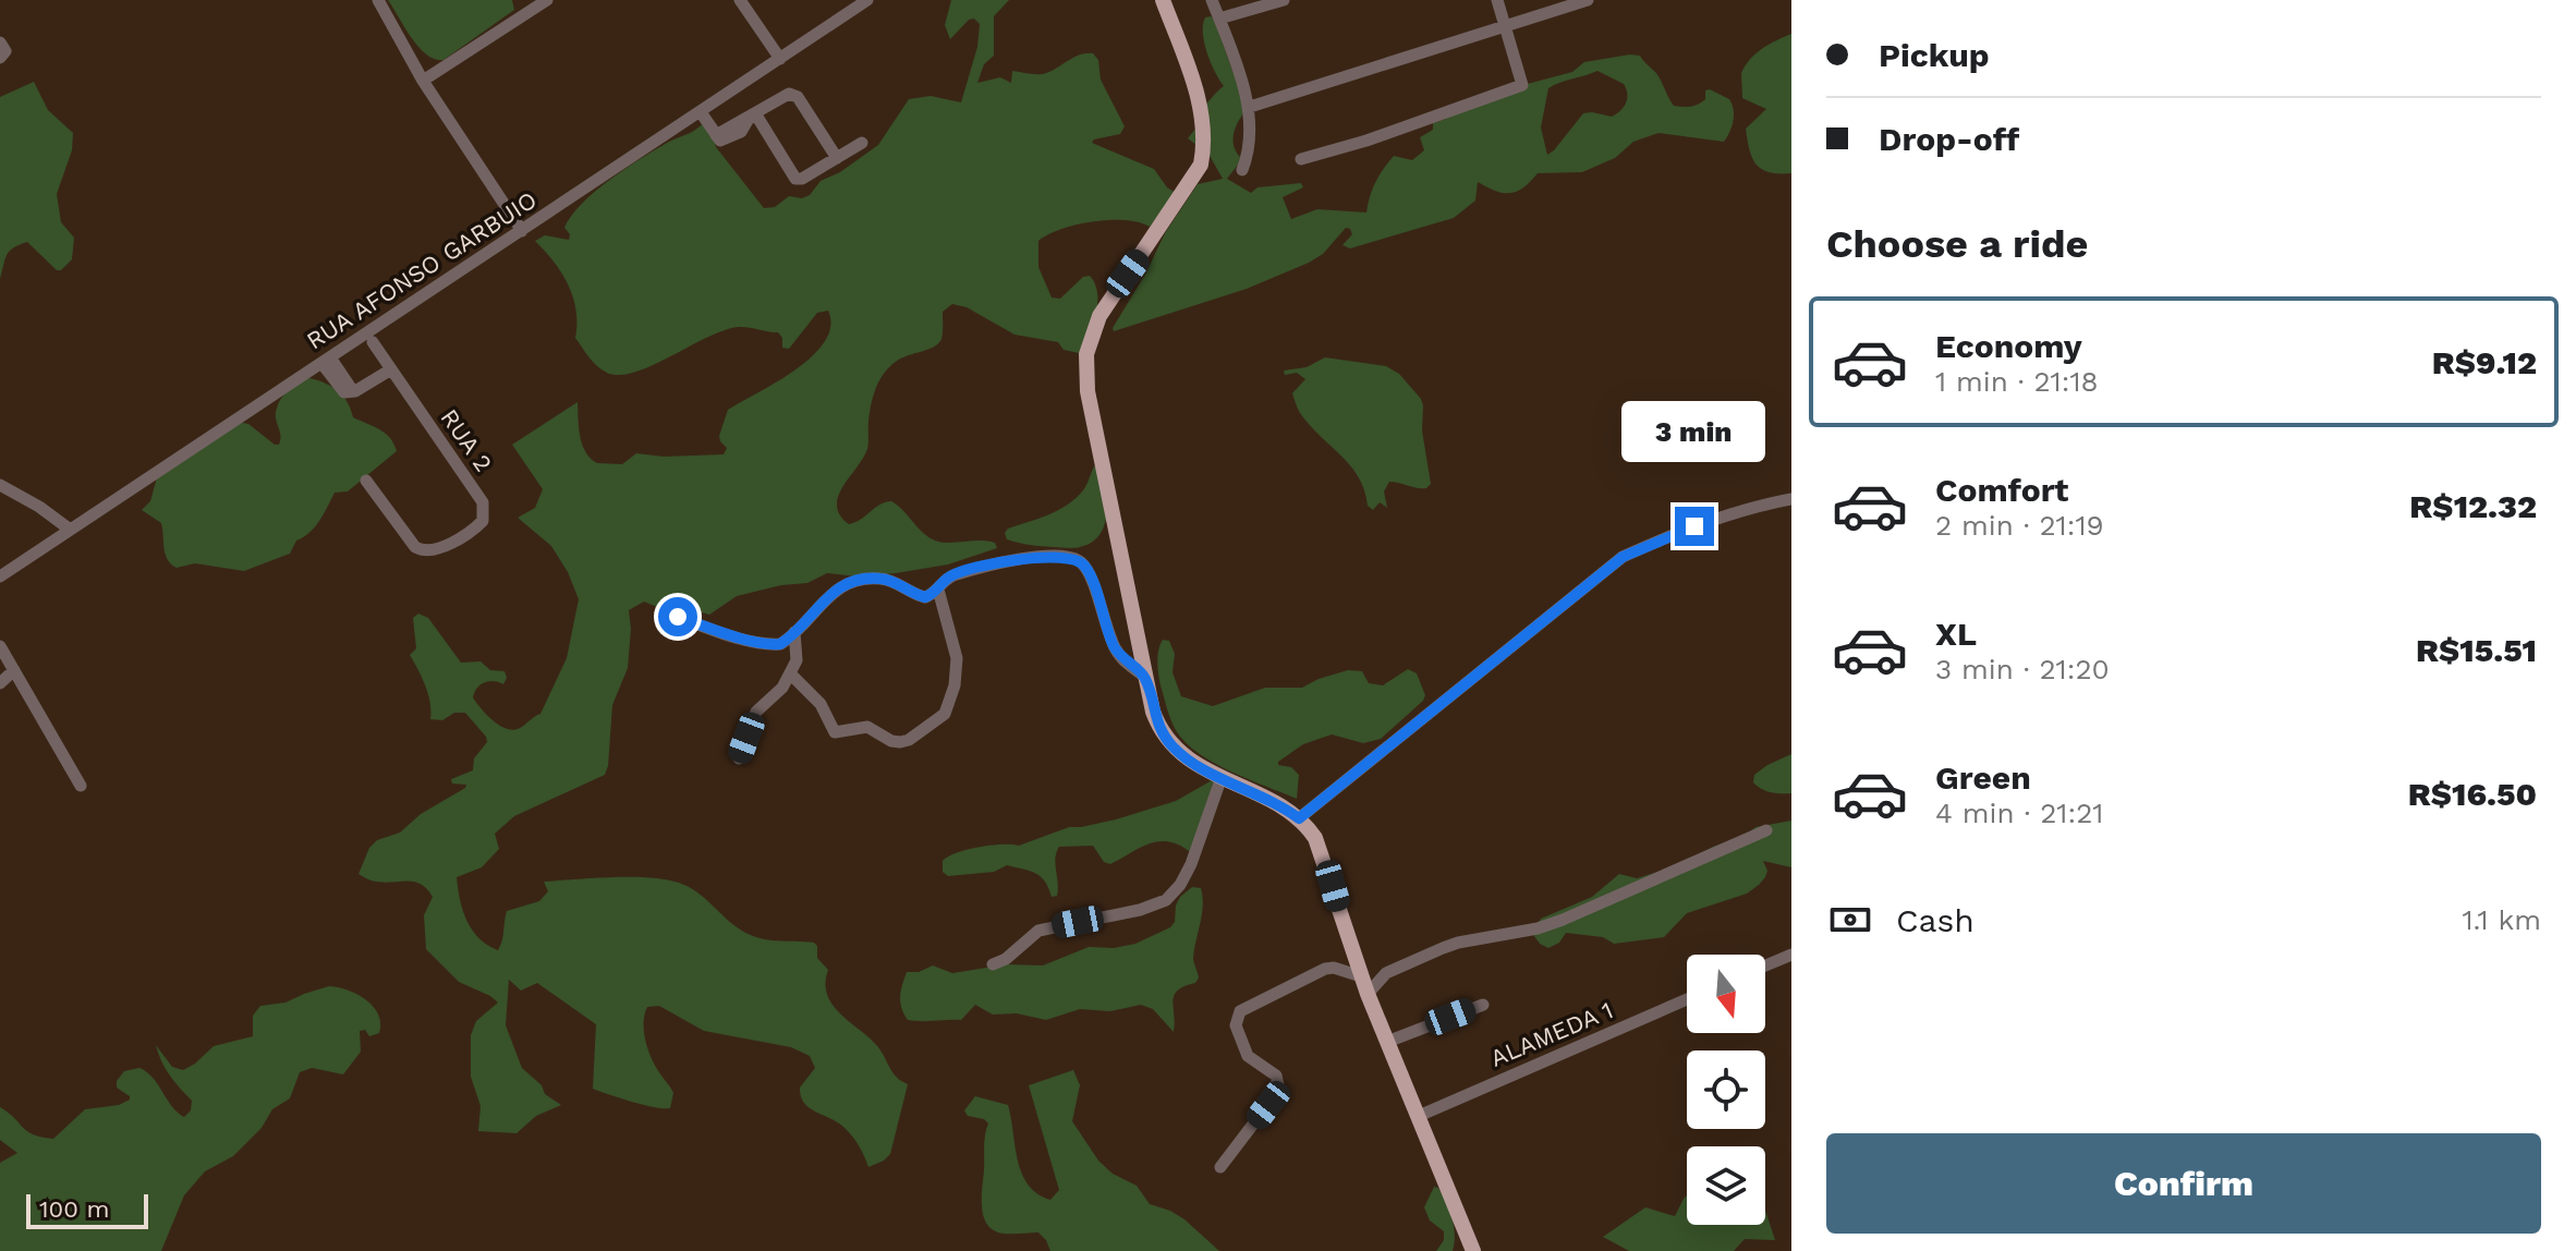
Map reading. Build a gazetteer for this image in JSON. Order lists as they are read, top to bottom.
{
  "streets": {
    "street": ["RUA AFONSO GARBUIO", "RUA 2", "ALAMEDA 1"]
  },
  "scale_bar": "100 m",
  "north": "bottom",
  "page": {
    "banner": ["Pickup", "Drop-off"],
    "heading": "Choose a ride",
    "list": [
      {
        "name": "Economy",
        "note": "1 min · 21:18",
        "value": "R$9.12"
      },
      {
        "name": "Comfort",
        "note": "2 min · 21:19",
        "value": "R$12.32"
      },
      {
        "name": "XL",
        "note": "3 min · 21:20",
        "value": "R$15.51"
      },
      {
        "name": "Green",
        "note": "4 min · 21:21",
        "value": "R$16.50"
      }
    ],
    "bubble": "3 min",
    "pay": ["Cash", "1.1 km"],
    "buttons": "Confirm",
    "scale": "100 m"
  }
}
